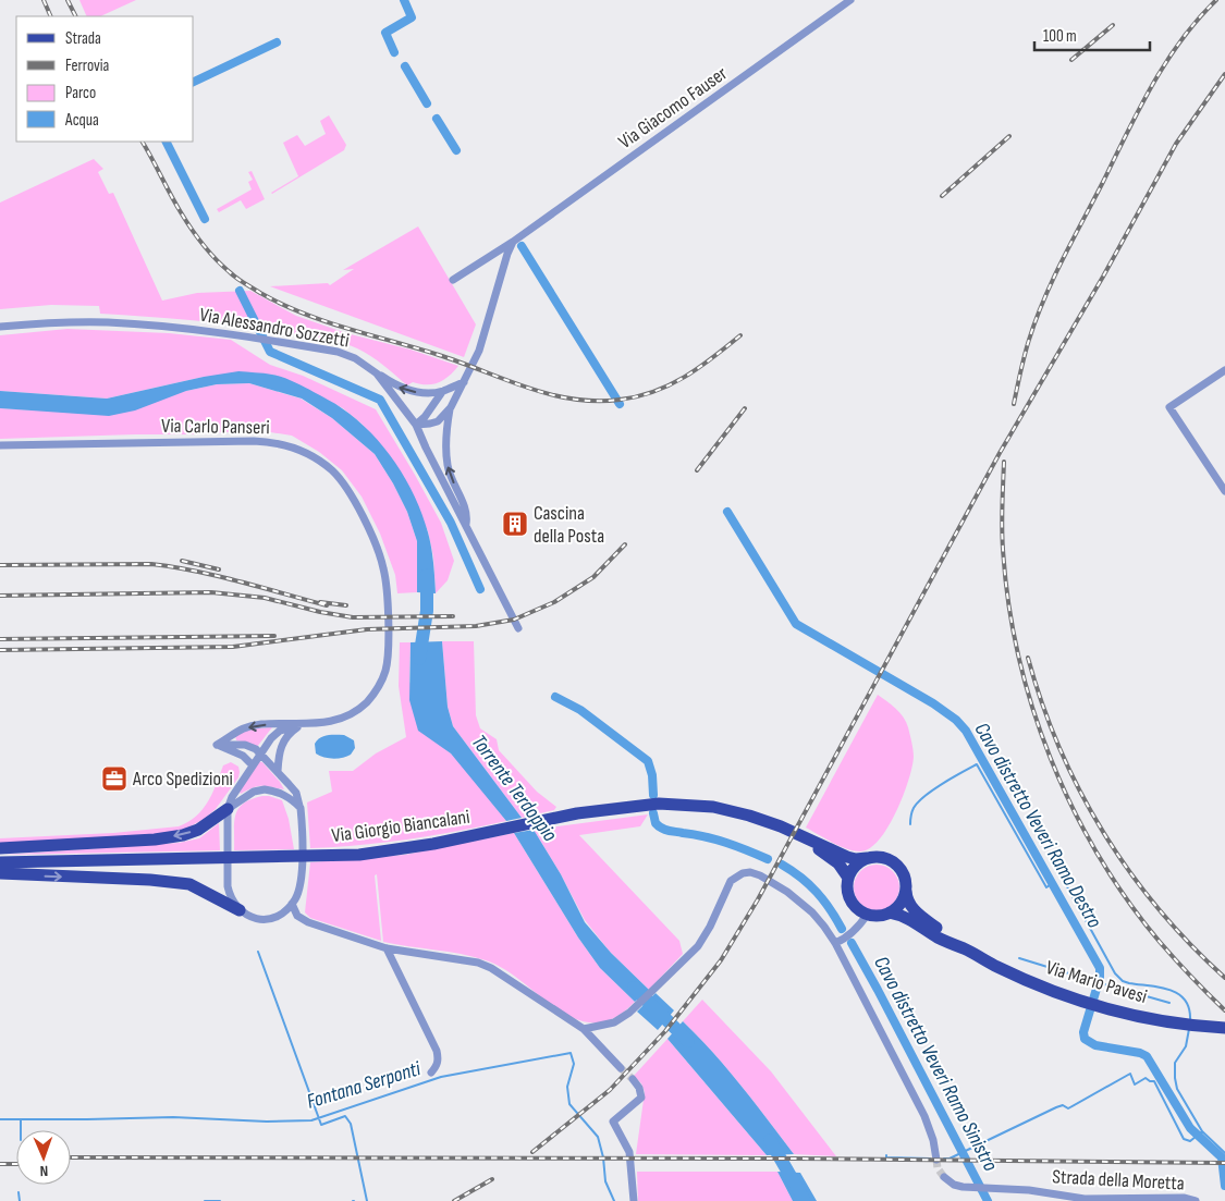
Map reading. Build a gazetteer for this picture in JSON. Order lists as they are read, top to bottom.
{
  "streets": {
    "main road": ["Via Giorgio Biancalani", "Via Mario Pavesi"],
    "street": [
      "Via Giacomo Fauser",
      "Via Alessandro Sozzetti",
      "Via Carlo Panseri",
      "Strada della Moretta"
    ]
  },
  "water": [
    "Torrente Terdoppio",
    "Cavo distretto Veveri Ramo Destro",
    "Cavo distretto Veveri Ramo Sinistro",
    "Fontana Serponti"
  ],
  "places": {
    "building": ["Cascina della Posta"],
    "office": ["Arco Spedizioni"]
  },
  "legend": [
    "Strada",
    "Ferrovia",
    "Parco",
    "Acqua"
  ],
  "scale_bar": "100 m",
  "north": "bottom"
}
